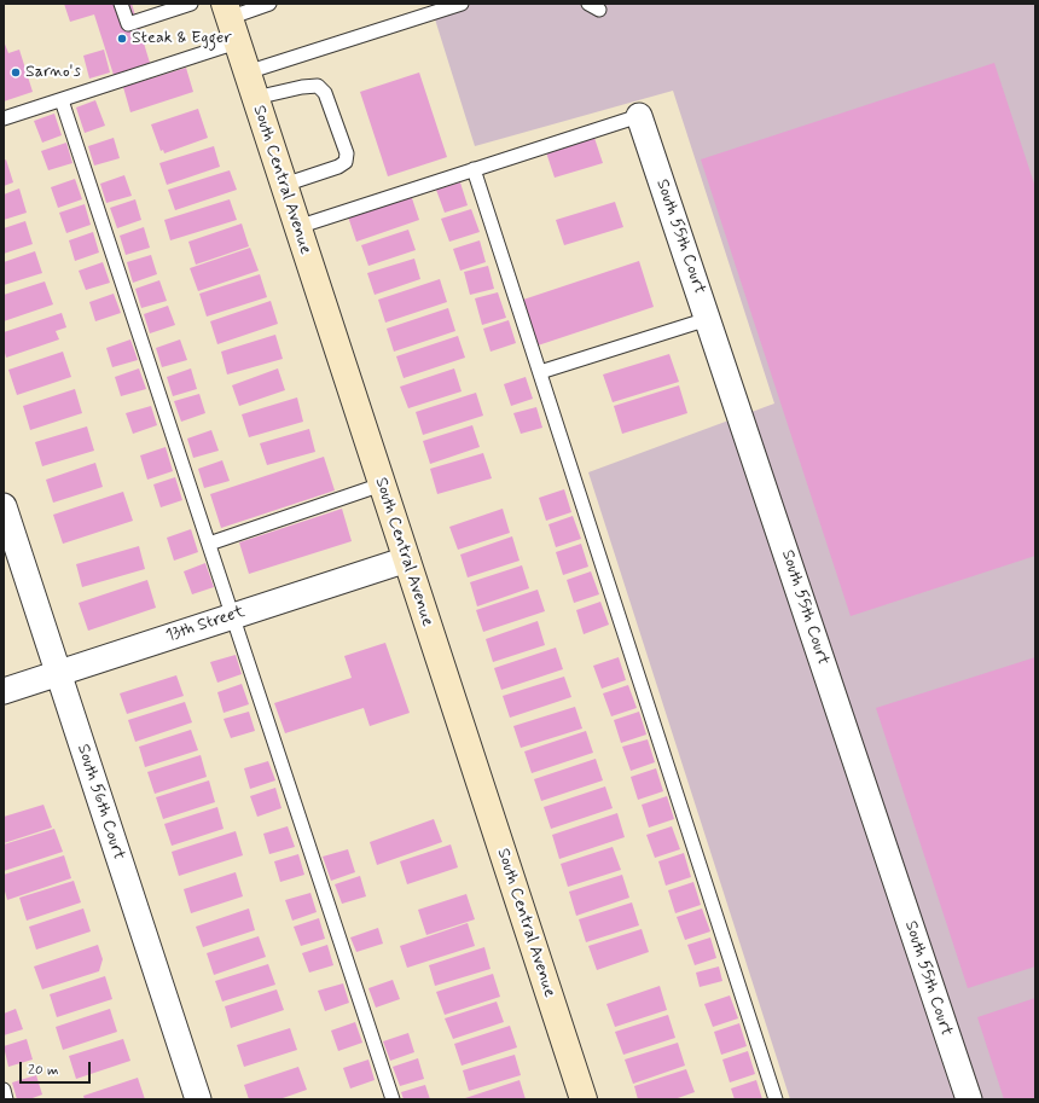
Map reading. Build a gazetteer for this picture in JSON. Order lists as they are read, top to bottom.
{
  "streets": {
    "main road": ["South Central Avenue"],
    "street": ["South 55th Court", "13th Street", "South 56th Court"]
  },
  "crossings": [
    ["South Central Avenue", "13th Street"],
    ["13th Street", "South 56th Court"]
  ],
  "places": ["Steak & Egger", "Sarno's"],
  "scale_bar": "20 m"
}
